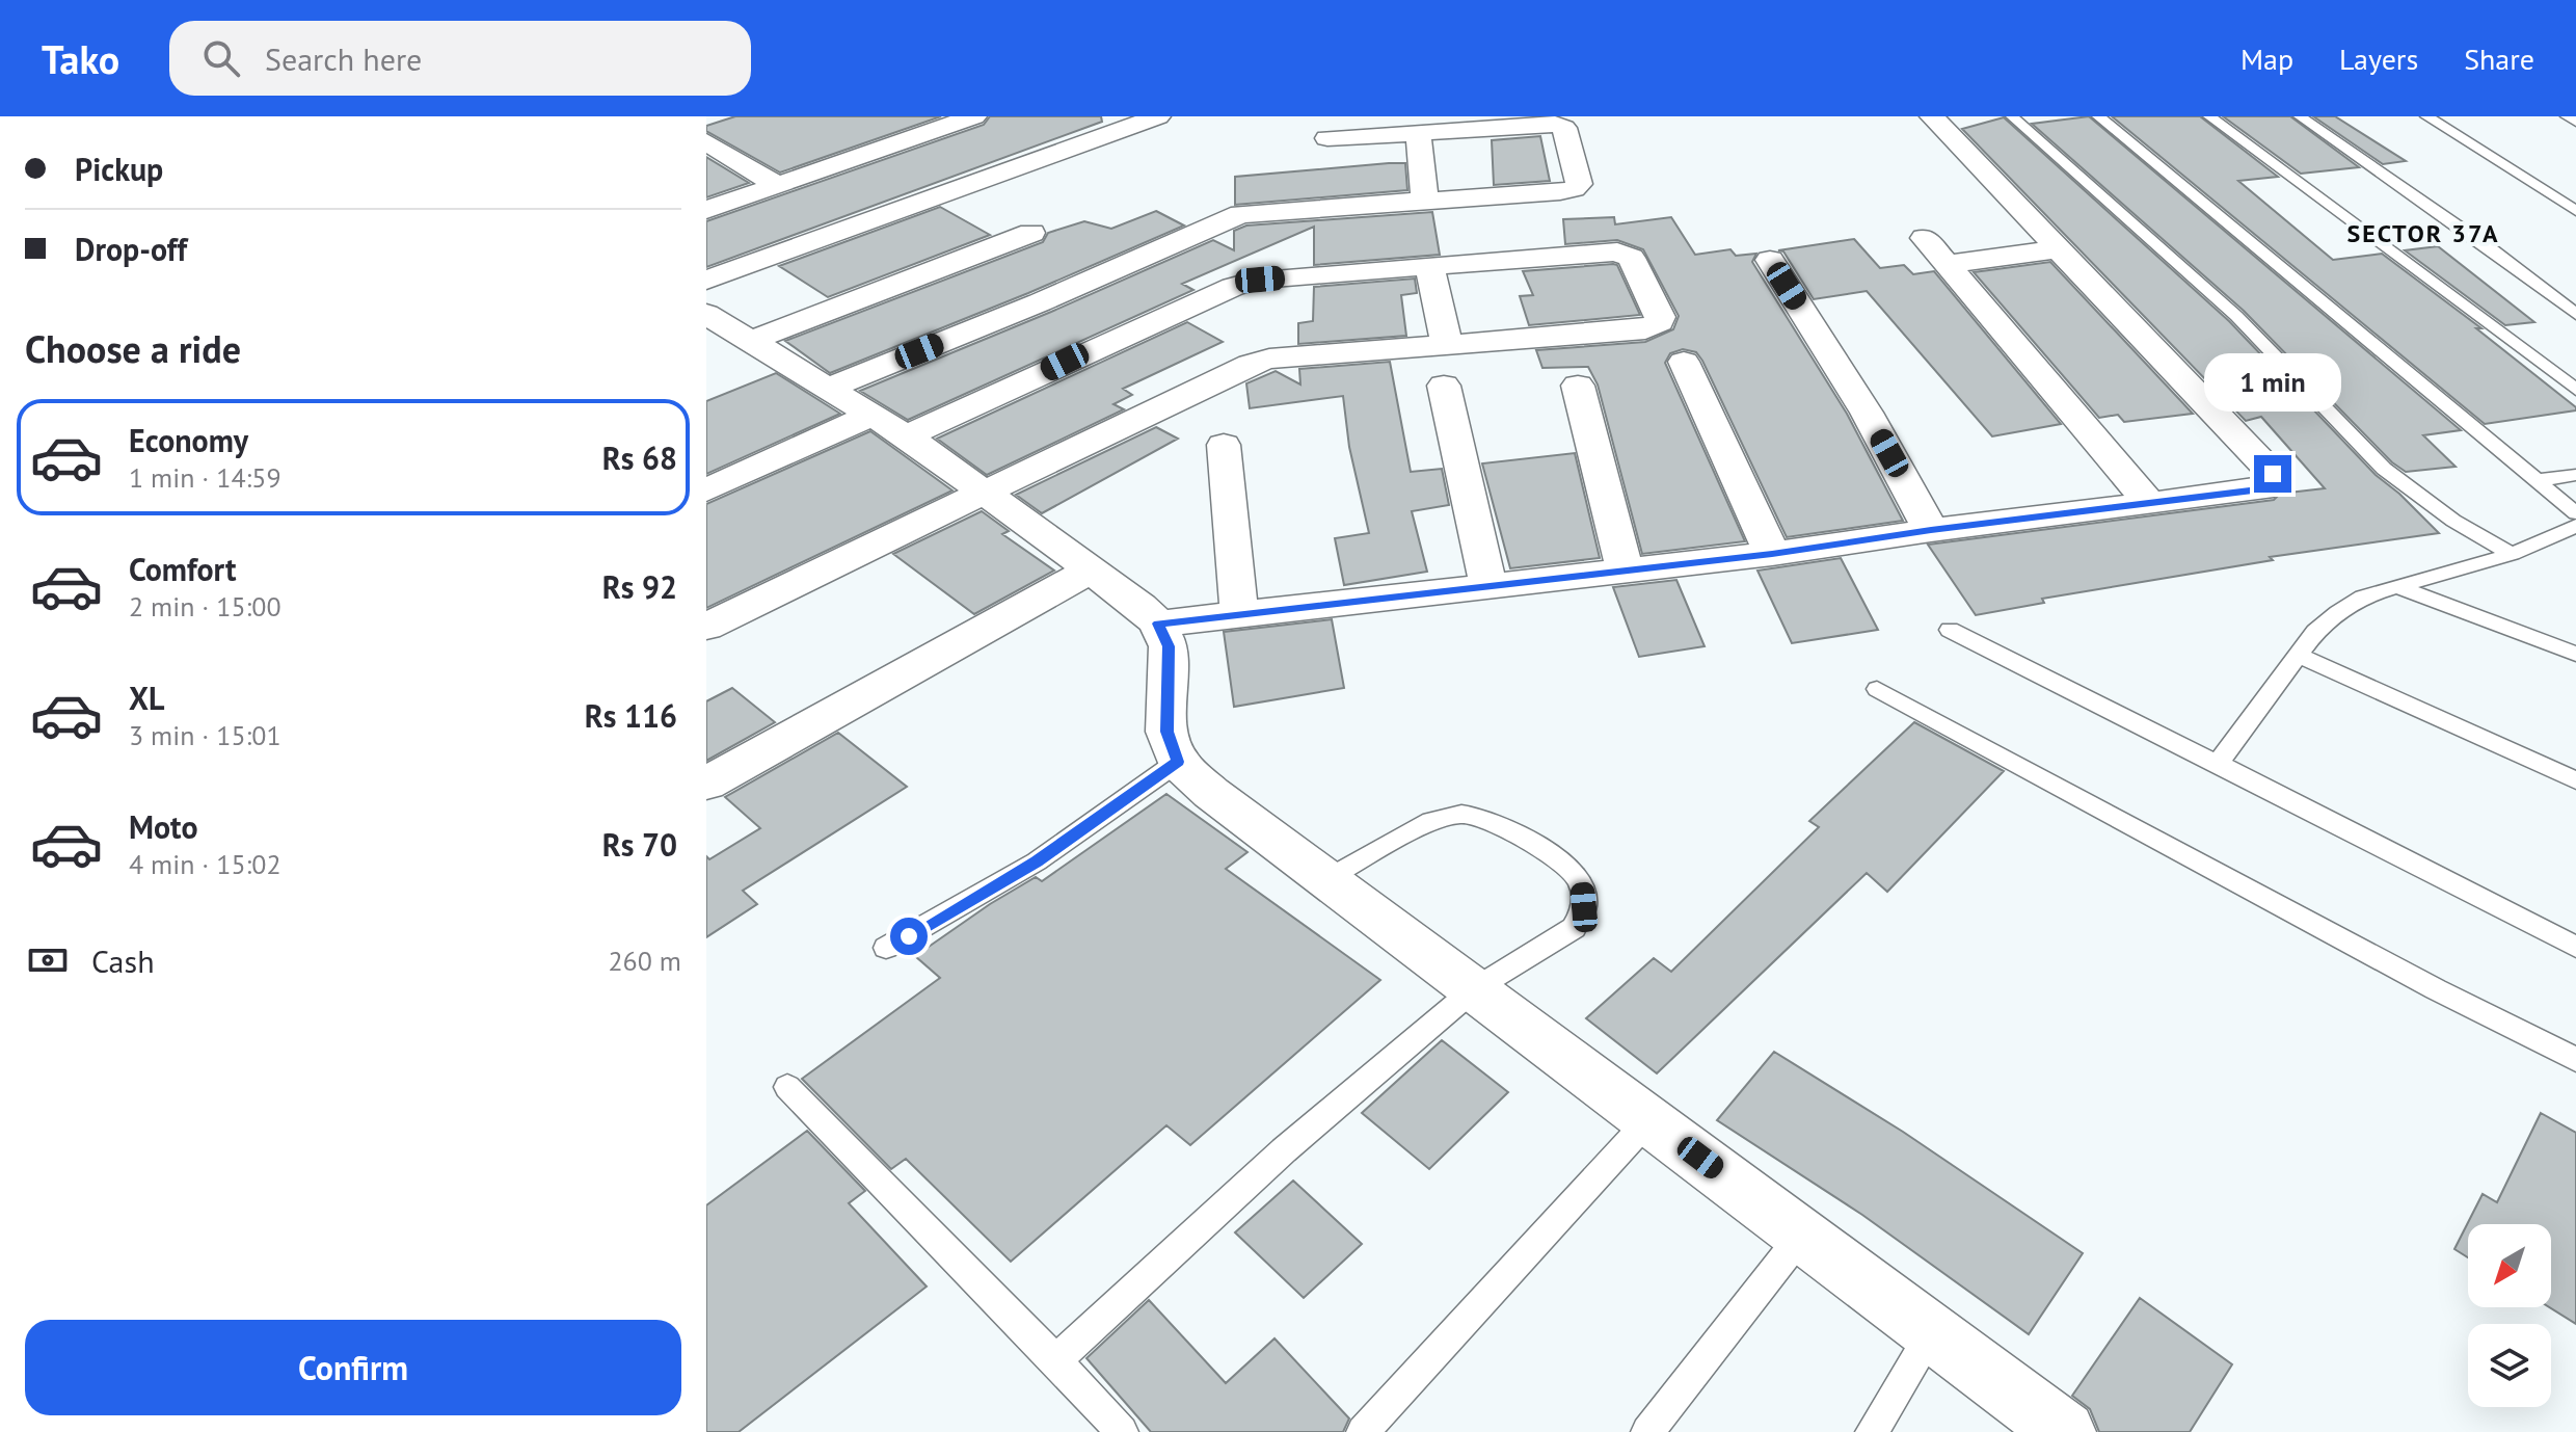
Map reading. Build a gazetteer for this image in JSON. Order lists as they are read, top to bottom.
{
  "districts": ["SECTOR 37A"],
  "north": "bottom left",
  "page": {
    "header": "Tako",
    "search": "Search here",
    "nav": ["Map", "Layers", "Share"],
    "banner": ["Pickup", "Drop-off"],
    "heading": "Choose a ride",
    "bubble": "1 min",
    "list": [
      {
        "name": "Economy",
        "note": "1 min · 14:59",
        "value": "Rs 68"
      },
      {
        "name": "Comfort",
        "note": "2 min · 15:00",
        "value": "Rs 92"
      },
      {
        "name": "XL",
        "note": "3 min · 15:01",
        "value": "Rs 116"
      },
      {
        "name": "Moto",
        "note": "4 min · 15:02",
        "value": "Rs 70"
      }
    ],
    "pay": ["Cash", "260 m"],
    "buttons": "Confirm"
  }
}
